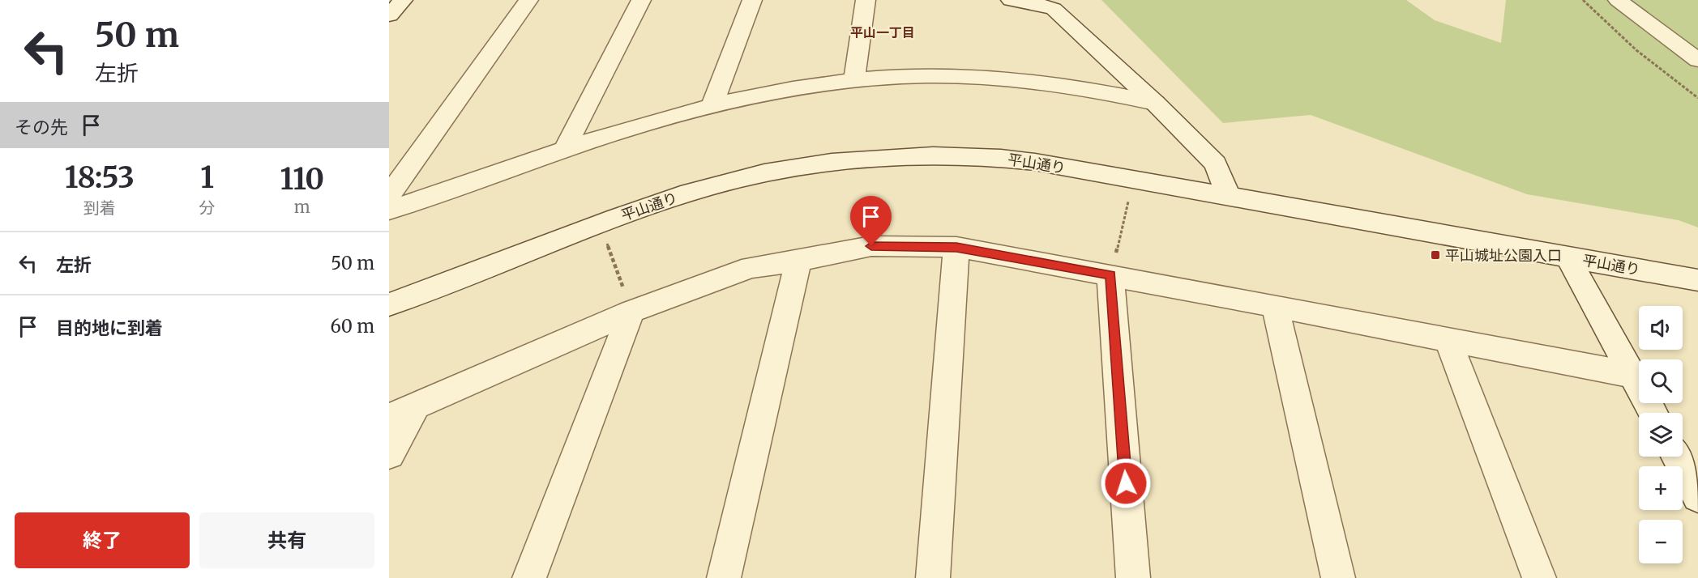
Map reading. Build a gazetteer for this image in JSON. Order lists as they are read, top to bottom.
{
  "streets": {
    "street": ["平山通り"]
  },
  "districts": ["平山一丁目"],
  "places": {
    "transit": ["平山城址公園入口"]
  },
  "page": {
    "turn": ["50 m", "左折"],
    "then": "その先",
    "eta": [
      "18:53",
      "到着",
      "1",
      "分",
      "110",
      "m"
    ],
    "list": [
      {
        "name": "左折",
        "value": "50 m"
      },
      {
        "name": "目的地に到着",
        "value": "60 m"
      }
    ],
    "map_buttons": ["+", "−"],
    "buttons": ["終了", "共有"]
  }
}
